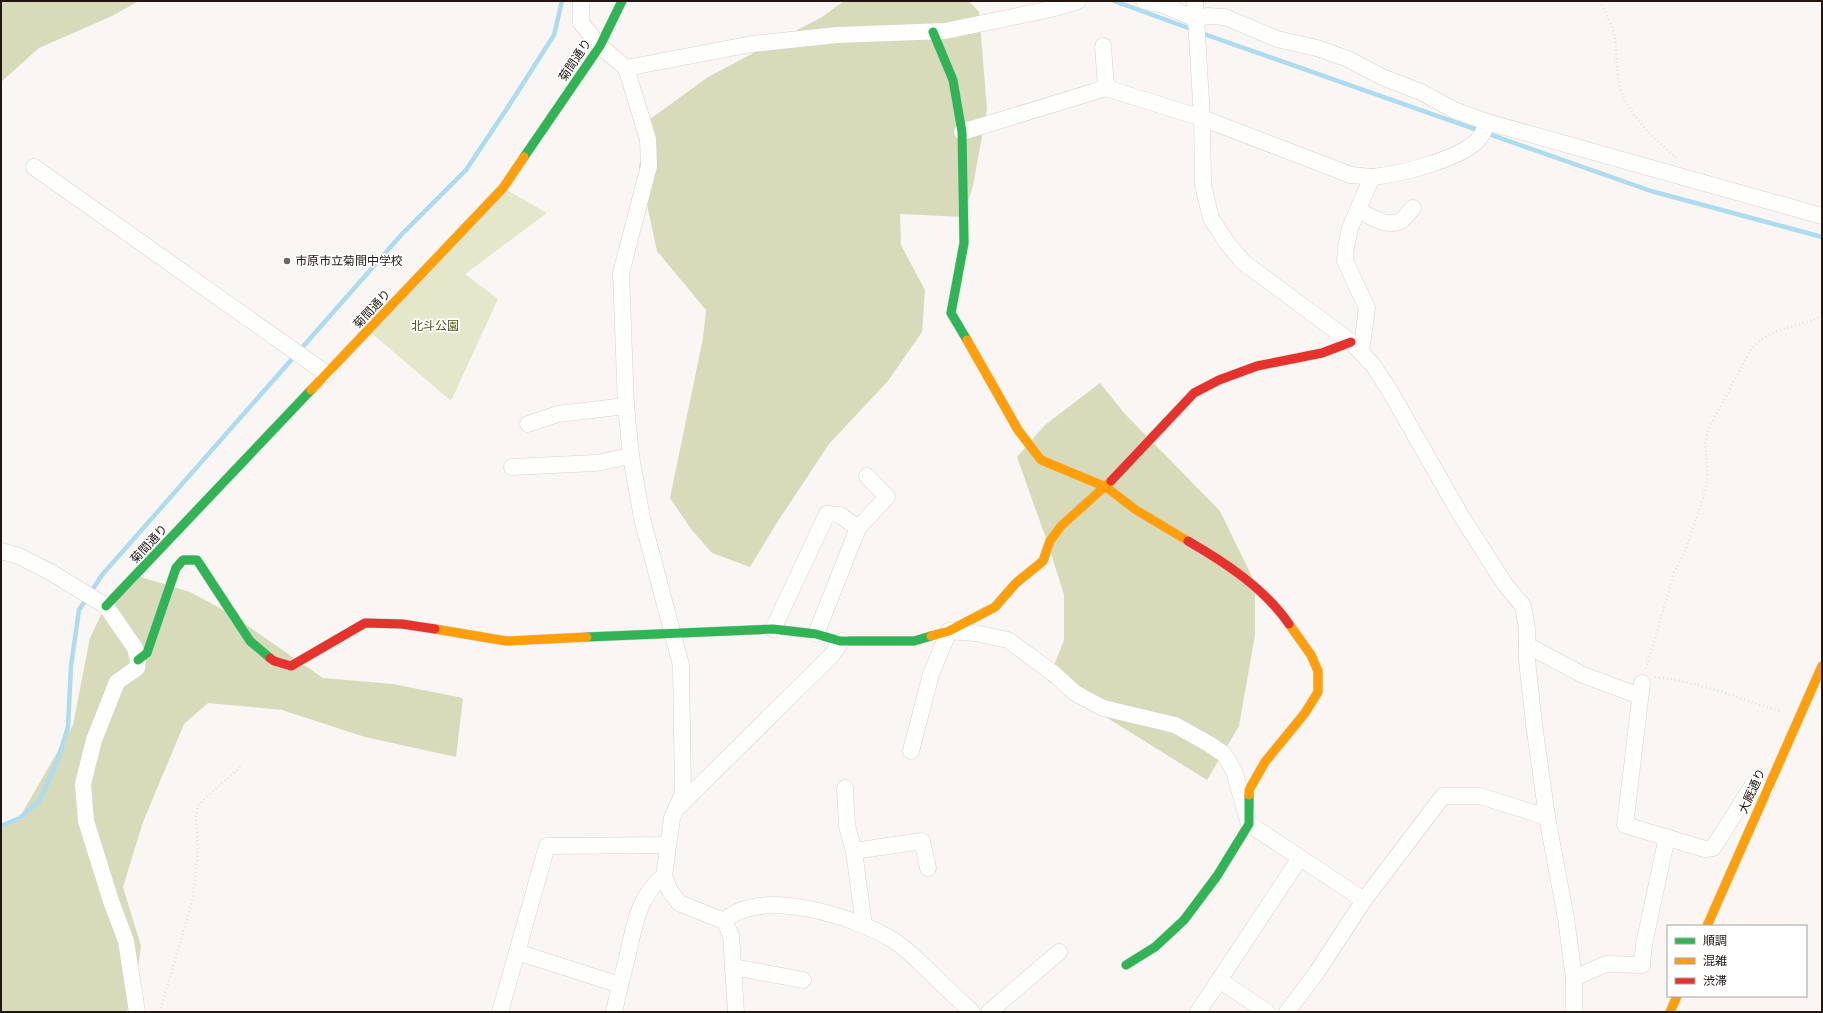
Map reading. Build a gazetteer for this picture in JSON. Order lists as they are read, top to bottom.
{
  "streets": {
    "street": ["菊間通り", "大厩通り"]
  },
  "parks": ["北斗公園"],
  "places": ["市原市立菊間中学校"],
  "legend": ["順調", "混雑", "渋滞"]
}
